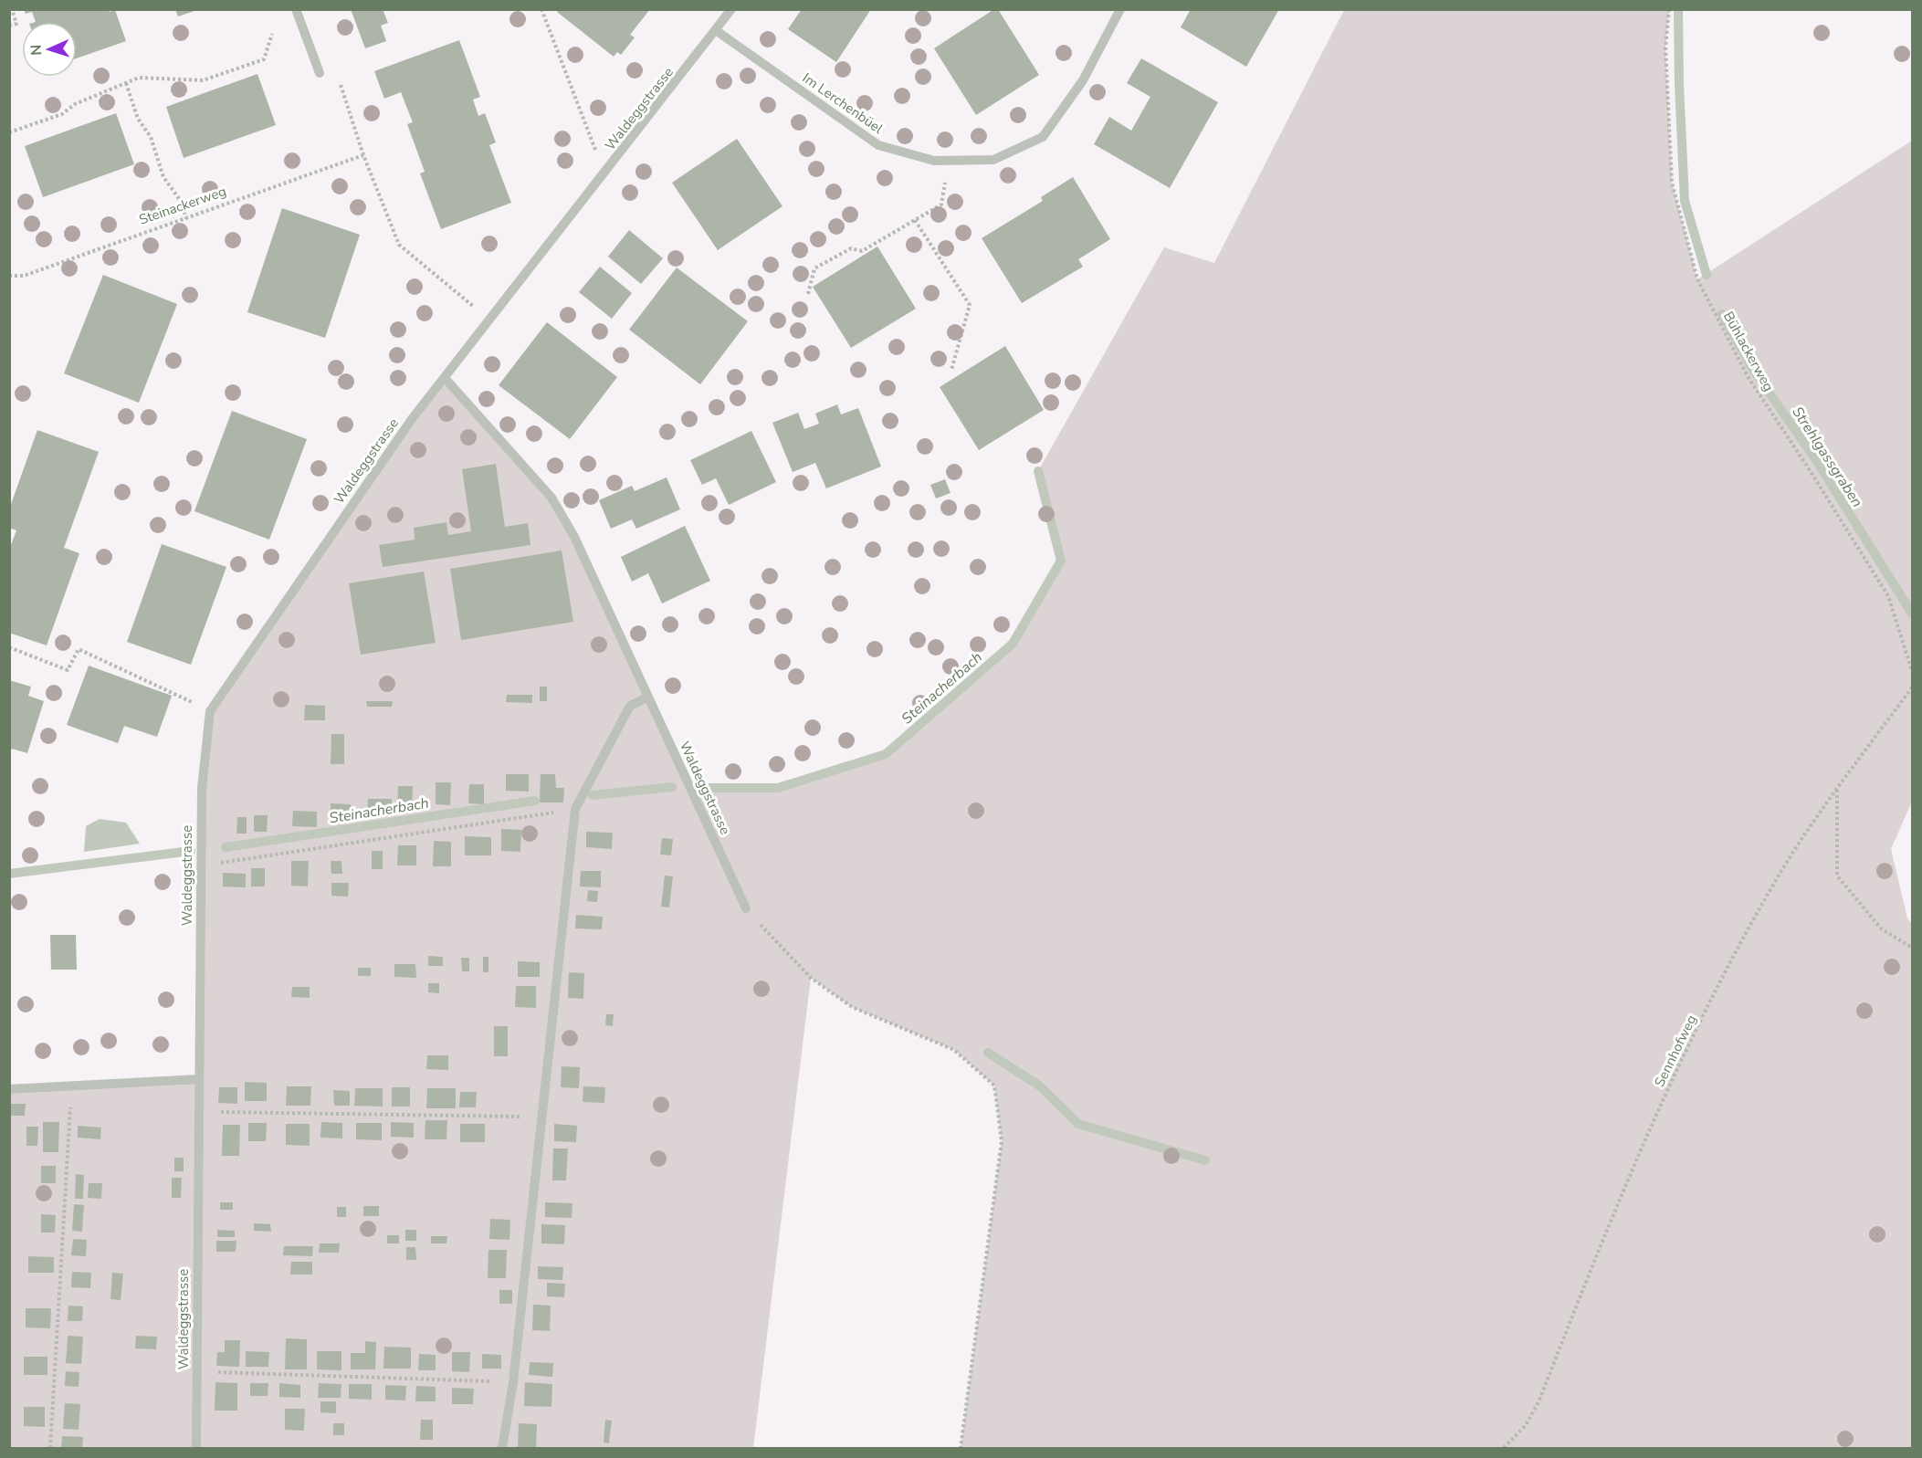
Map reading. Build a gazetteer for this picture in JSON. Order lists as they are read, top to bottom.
{
  "streets": {
    "street": ["Im Lerchenbüel", "Waldeggstrasse"],
    "path": ["Steinackerweg", "Bühlackerweg", "Sennhofweg"]
  },
  "crossings": [
    ["Im Lerchenbüel", "Waldeggstrasse"]
  ],
  "water": ["Strehlgassgraben", "Steinacherbach"],
  "north": "left"
}
